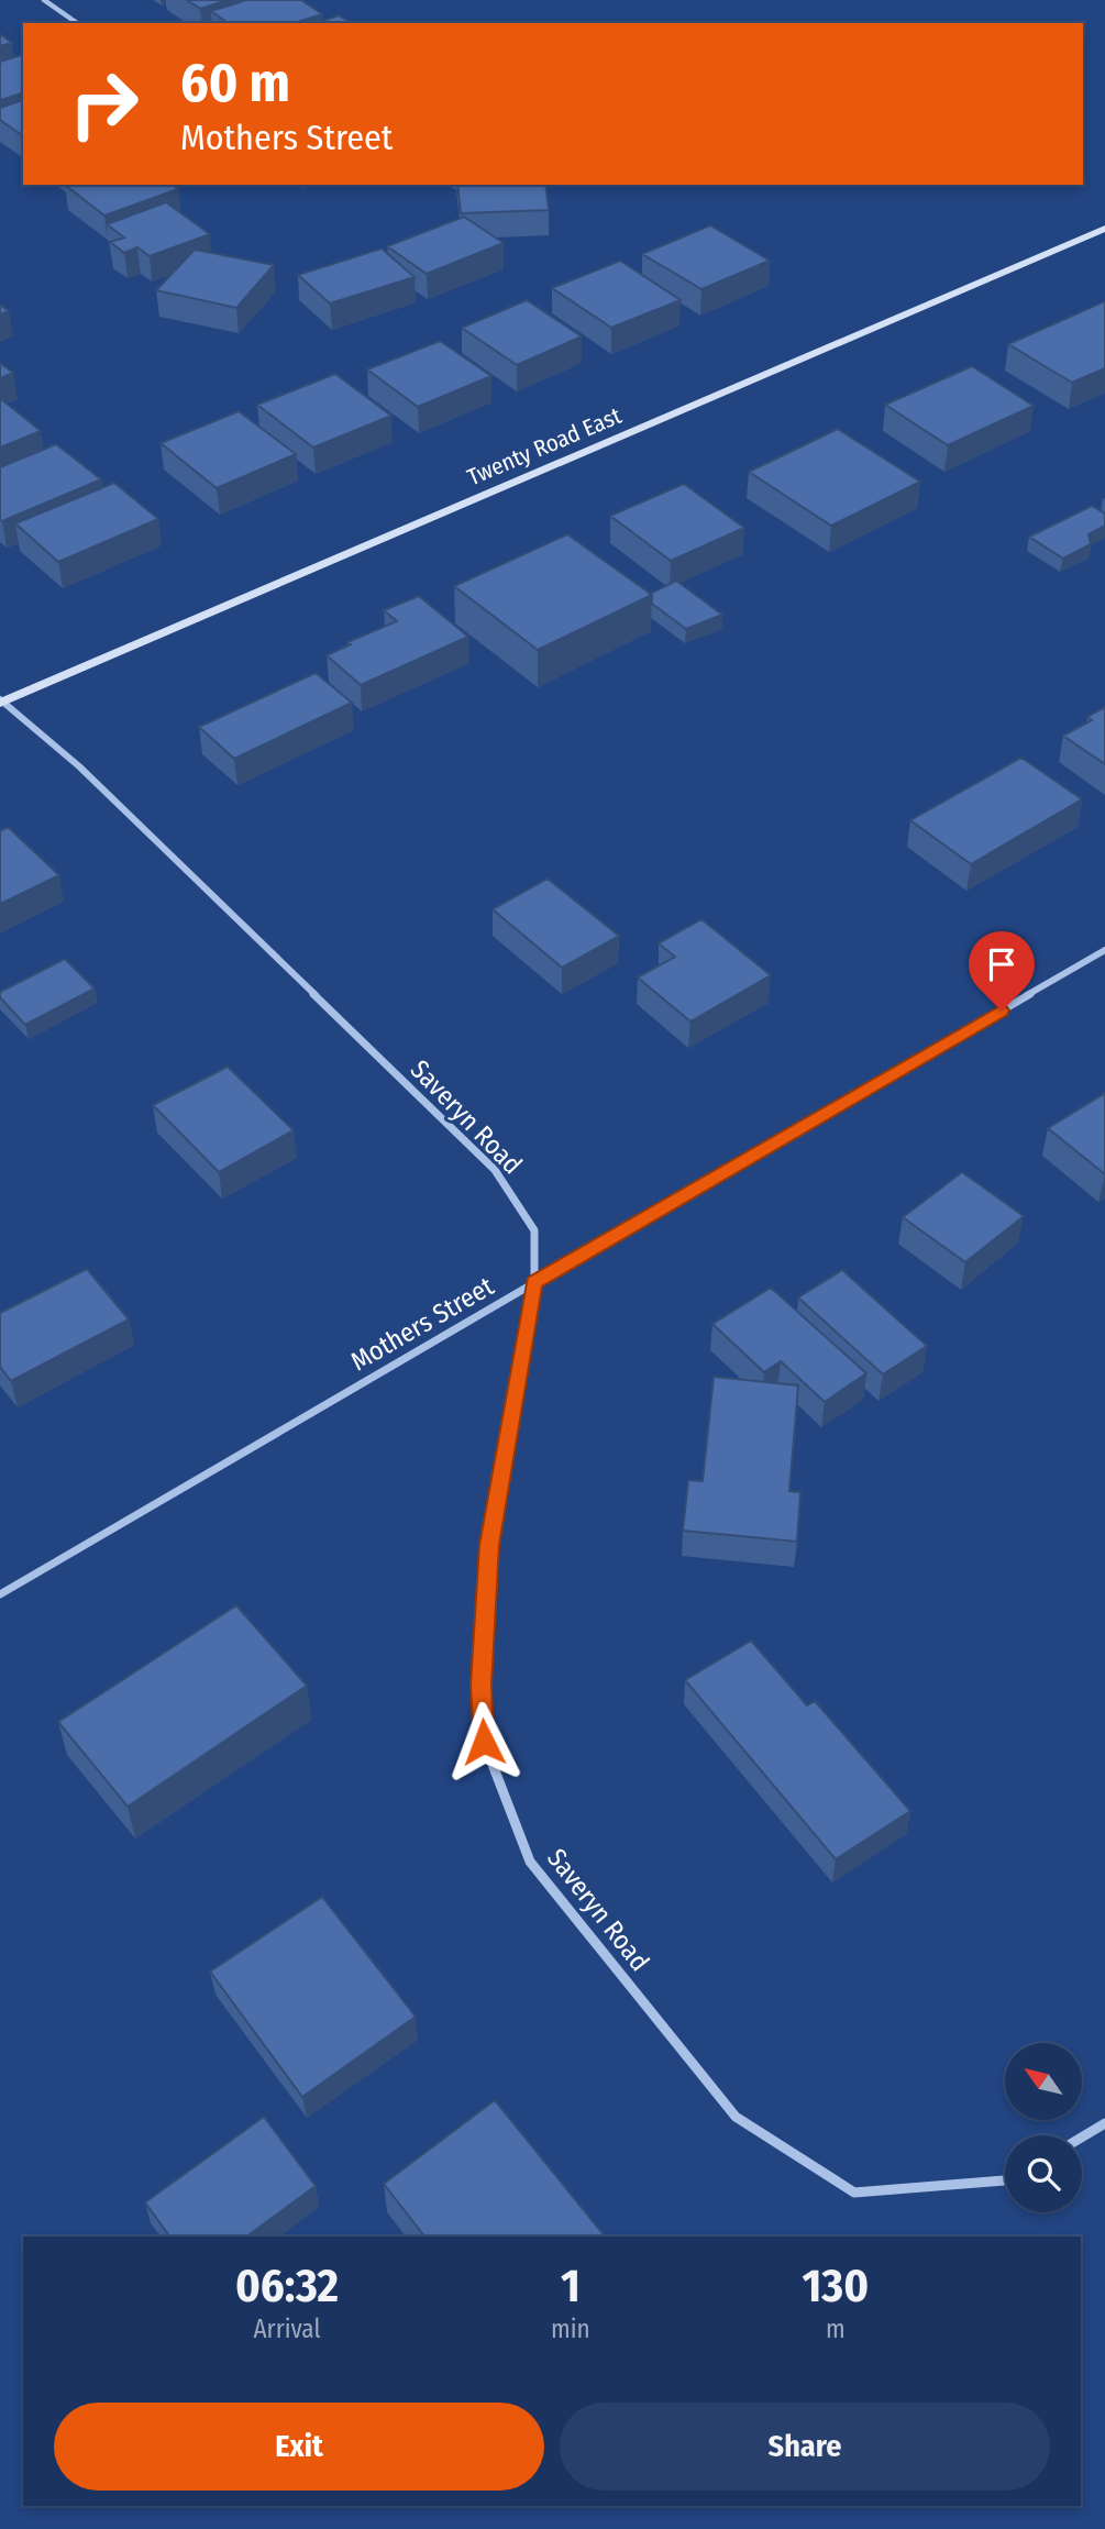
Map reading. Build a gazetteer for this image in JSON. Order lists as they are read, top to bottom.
{
  "streets": {
    "street": ["Twenty Road East", "Saveryn Road", "Mothers Street"]
  },
  "crossings": [
    ["Twenty Road East", "Saveryn Road"],
    ["Saveryn Road", "Mothers Street"]
  ],
  "north": "top left",
  "page": {
    "turn": ["60 m", "Mothers Street"],
    "eta": [
      "06:32",
      "Arrival",
      "1",
      "min",
      "130",
      "m"
    ],
    "buttons": ["Exit", "Share"]
  }
}
